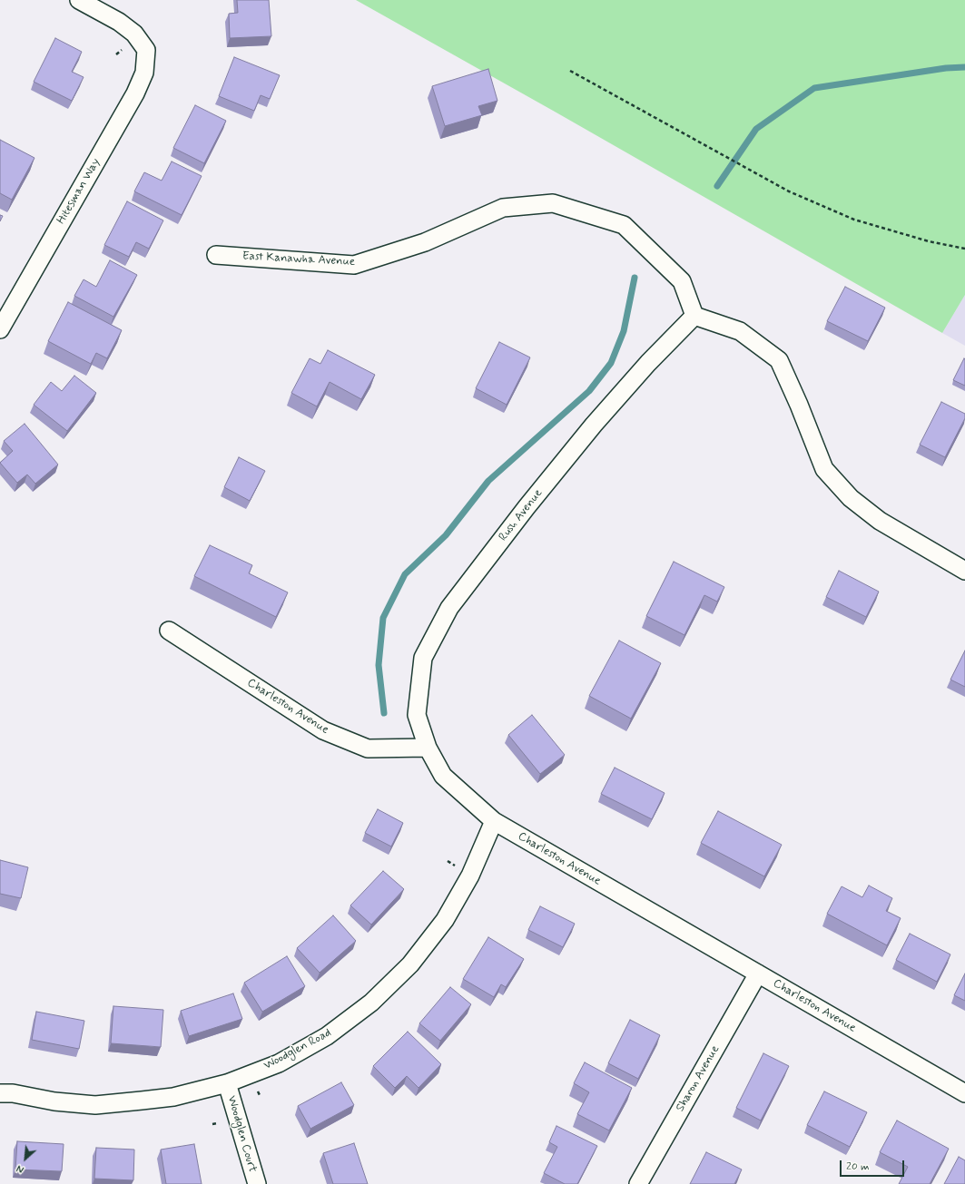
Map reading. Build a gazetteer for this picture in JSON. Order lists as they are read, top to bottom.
{
  "streets": {
    "street": [
      "Hitesman Way",
      "East Kanawha Avenue",
      "Rush Avenue",
      "Charleston Avenue",
      "Woodglen Road",
      "Sharon Avenue",
      "Woodglen Court"
    ]
  },
  "crossings": [
    ["East Kanawha Avenue", "Rush Avenue"],
    ["Rush Avenue", "Charleston Avenue"],
    ["Charleston Avenue", "Woodglen Road"],
    ["Charleston Avenue", "Sharon Avenue"],
    ["Woodglen Road", "Woodglen Court"]
  ],
  "scale_bar": "20 m",
  "north": "bottom left"
}
